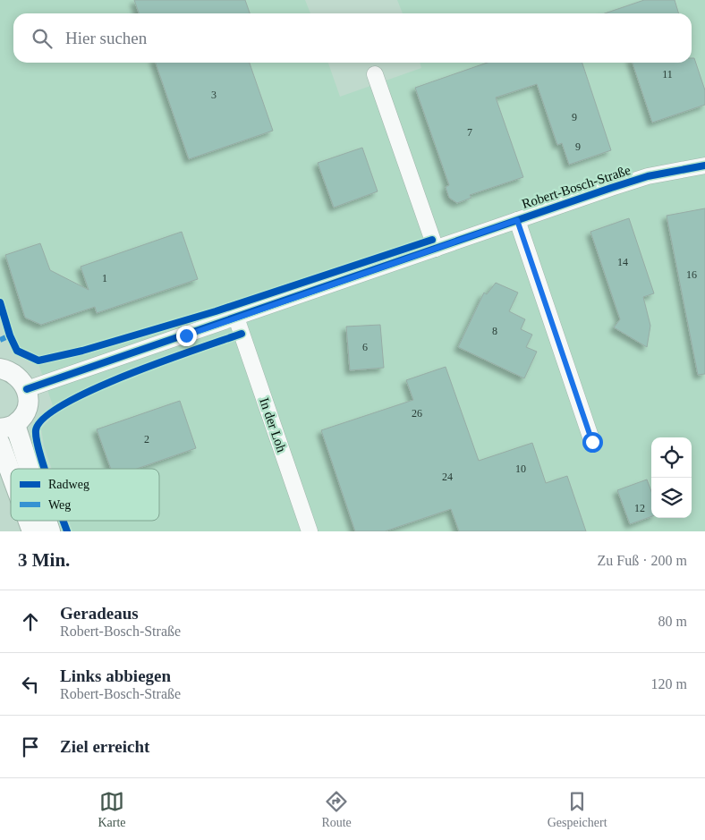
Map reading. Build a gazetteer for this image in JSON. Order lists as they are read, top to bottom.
{
  "streets": {
    "street": ["Robert-Bosch-Straße", "In der Loh"]
  },
  "crossings": [
    ["Robert-Bosch-Straße", "In der Loh"]
  ],
  "house_numbers": [
    "11",
    "3",
    "9",
    "7",
    "9",
    "14",
    "16",
    "1",
    "8",
    "6",
    "26",
    "2",
    "10",
    "24",
    "12"
  ],
  "legend": ["Radweg", "Weg"],
  "page": {
    "search": "Hier suchen",
    "heading": ["3 Min.", "Zu Fuß · 200 m"],
    "list": [
      ["Geradeaus", "Robert-Bosch-Straße", "80 m"],
      ["Links abbiegen", "Robert-Bosch-Straße", "120 m"],
      "Ziel erreicht"
    ],
    "nav": ["Karte", "Route", "Gespeichert"]
  }
}
